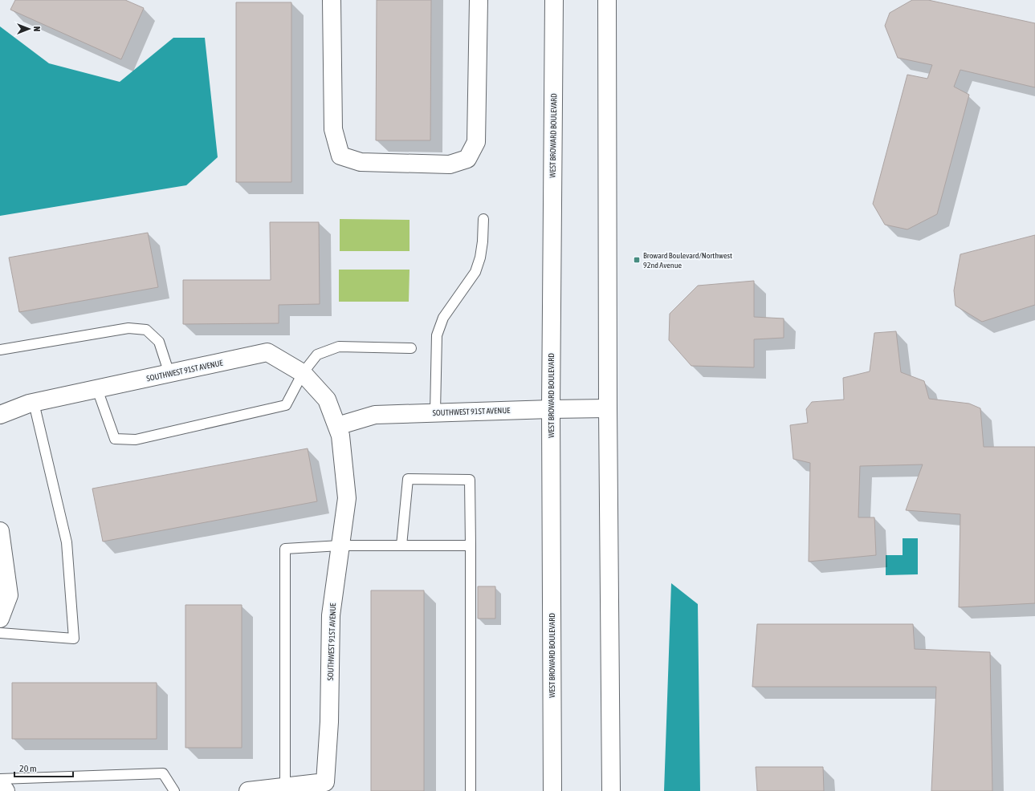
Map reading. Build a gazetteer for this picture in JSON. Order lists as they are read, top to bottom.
{
  "streets": {
    "street": ["WEST BROWARD BOULEVARD", "SOUTHWEST 91ST AVENUE"]
  },
  "crossings": [
    ["WEST BROWARD BOULEVARD", "SOUTHWEST 91ST AVENUE"]
  ],
  "places": {
    "transit": ["Broward Boulevard/Northwest 92nd Avenue"]
  },
  "scale_bar": "20 m",
  "north": "right"
}
